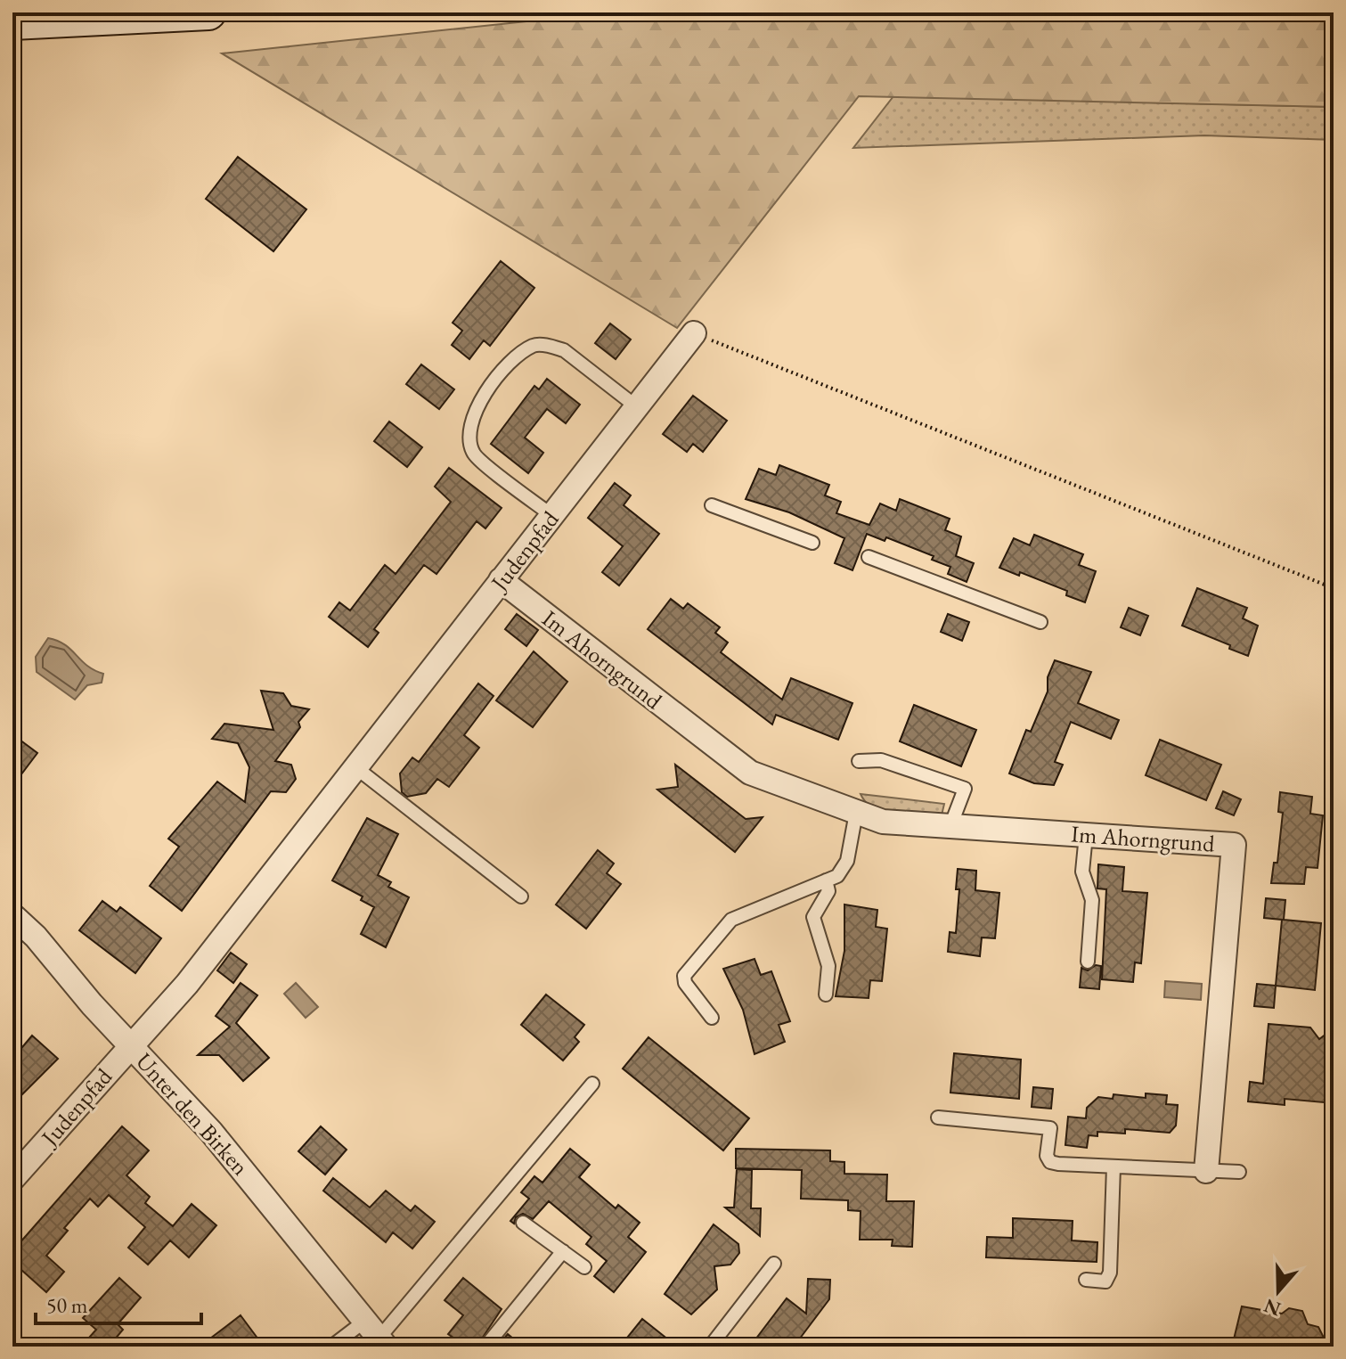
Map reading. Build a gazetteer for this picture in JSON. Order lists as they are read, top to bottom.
{
  "streets": {
    "street": ["Judenpfad", "Im Ahorngrund", "Unter den Birken"]
  },
  "crossings": [
    ["Judenpfad", "Im Ahorngrund"],
    ["Judenpfad", "Unter den Birken"]
  ],
  "scale_bar": "50 m",
  "north": "bottom"
}
